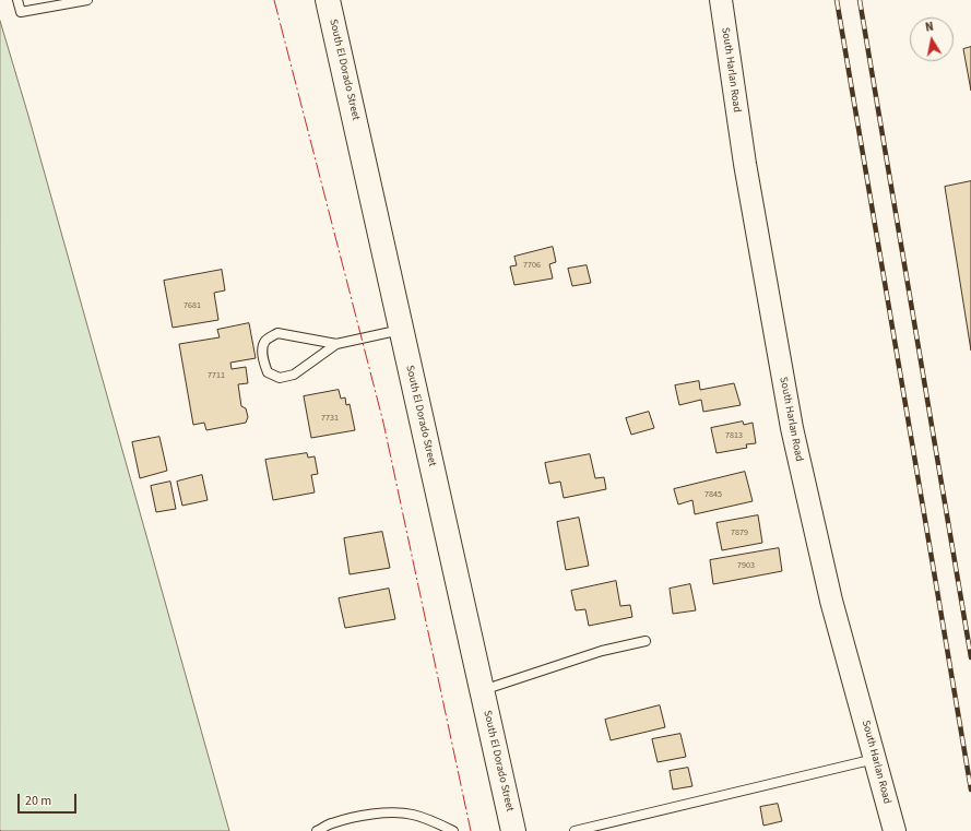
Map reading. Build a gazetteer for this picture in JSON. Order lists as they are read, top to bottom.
{
  "streets": {
    "main road": ["South El Dorado Street"],
    "street": ["South Harlan Road"]
  },
  "house_numbers": [
    "7706",
    "7681",
    "7711",
    "7731",
    "7813",
    "7845",
    "7879",
    "7903"
  ],
  "scale_bar": "20 m",
  "north": "top"
}
